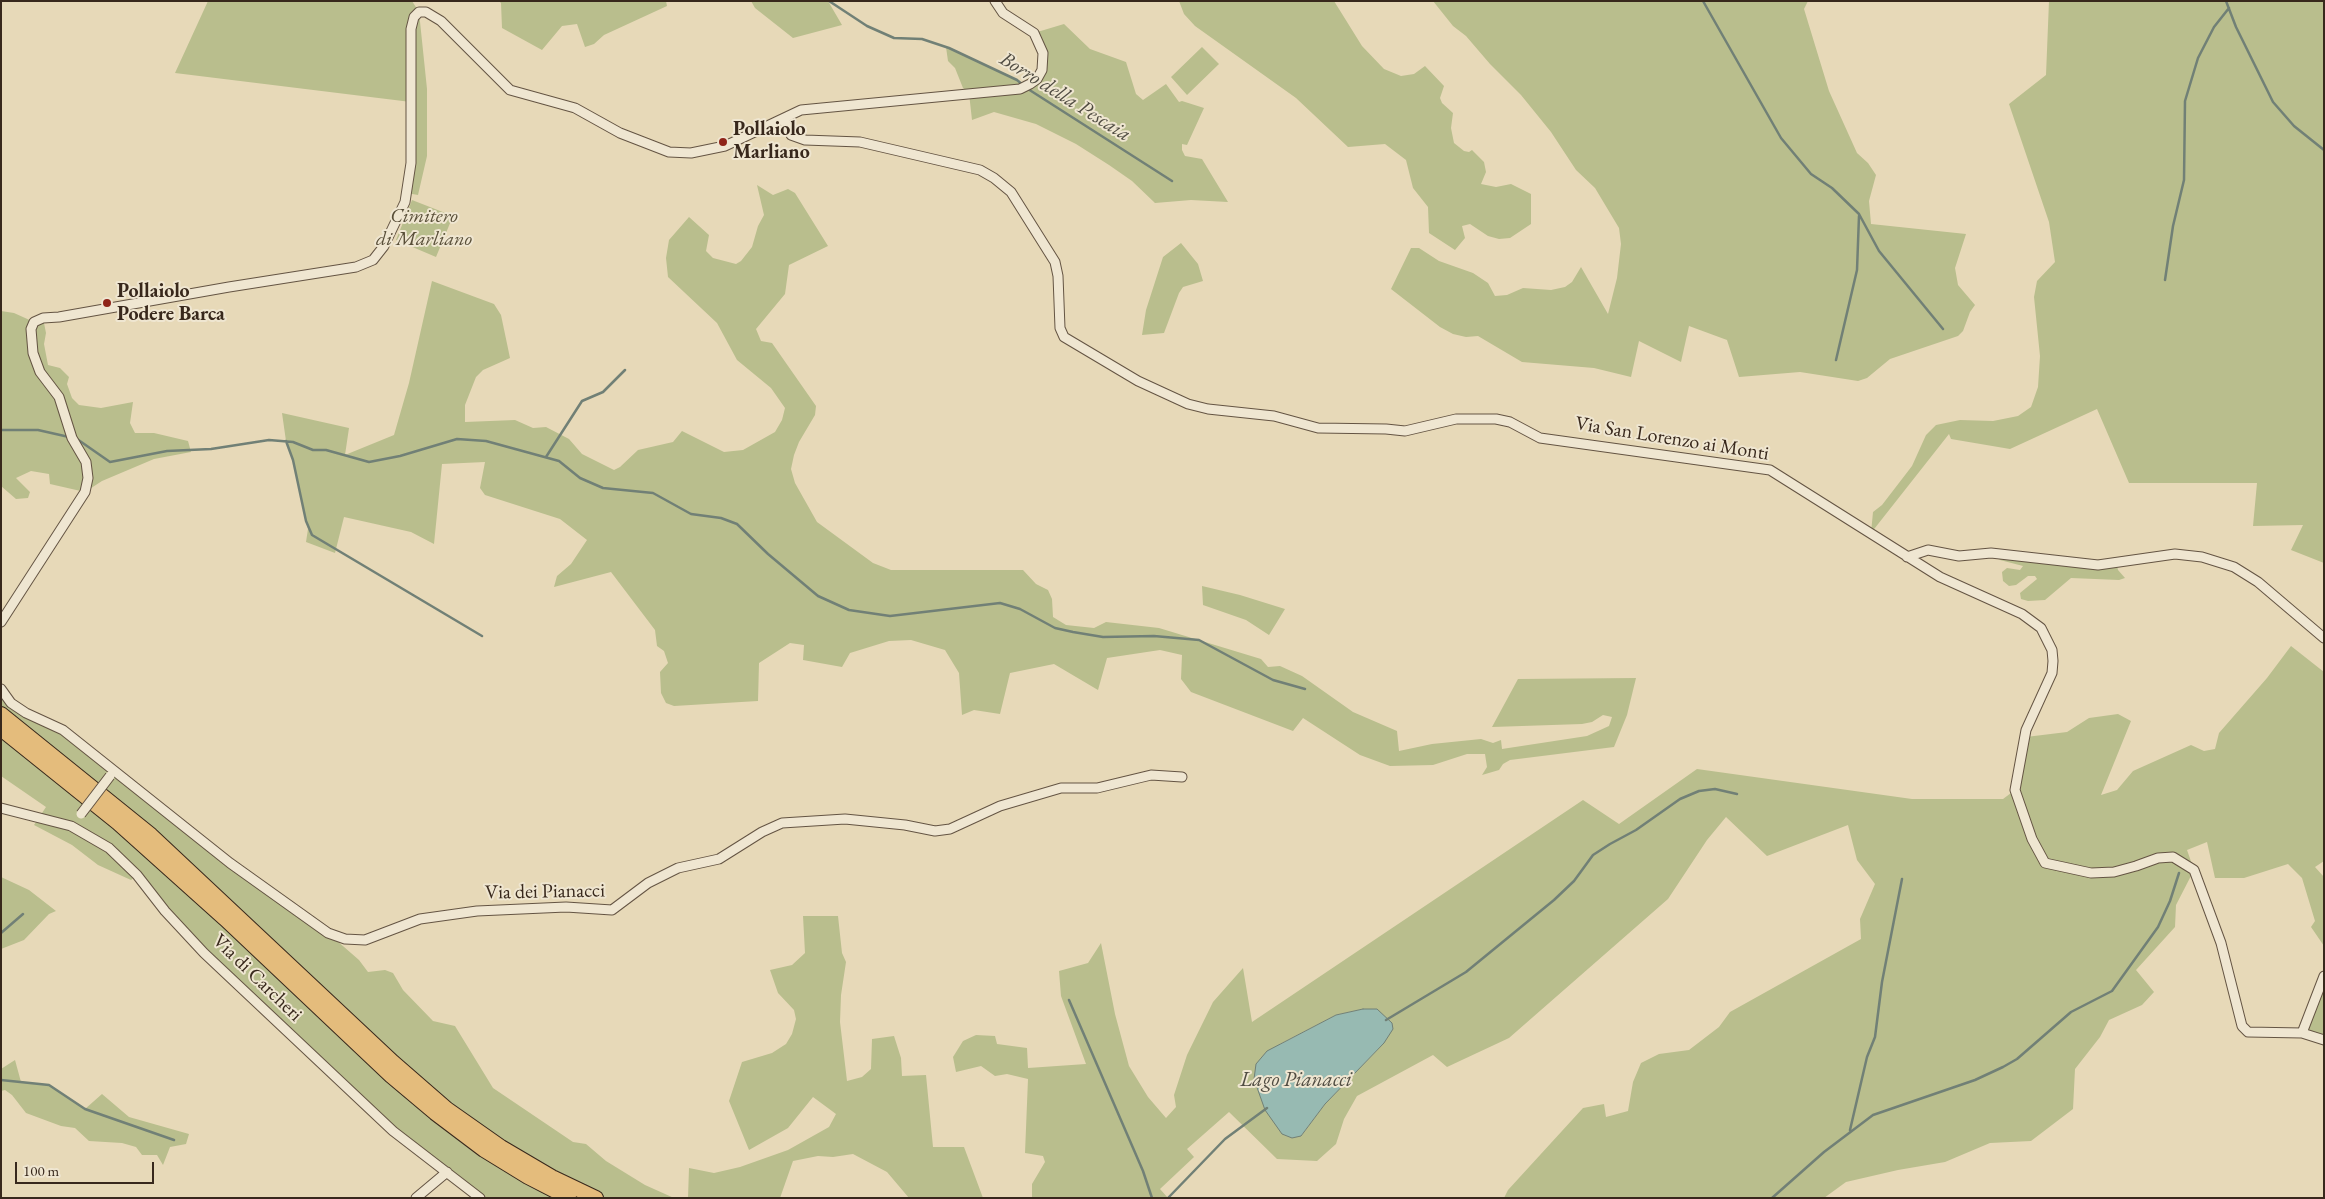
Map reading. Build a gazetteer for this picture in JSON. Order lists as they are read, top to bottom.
{
  "streets": {
    "street": ["Via San Lorenzo ai Monti", "Via dei Pianacci", "Via di Carcheri"]
  },
  "water": ["Borro della Pescaia", "Lago Pianacci"],
  "parks": ["Cimitero di Marliano"],
  "places": ["Pollaiolo Marliano", "Pollaiolo Podere Barca"],
  "scale_bar": "100 m"
}
